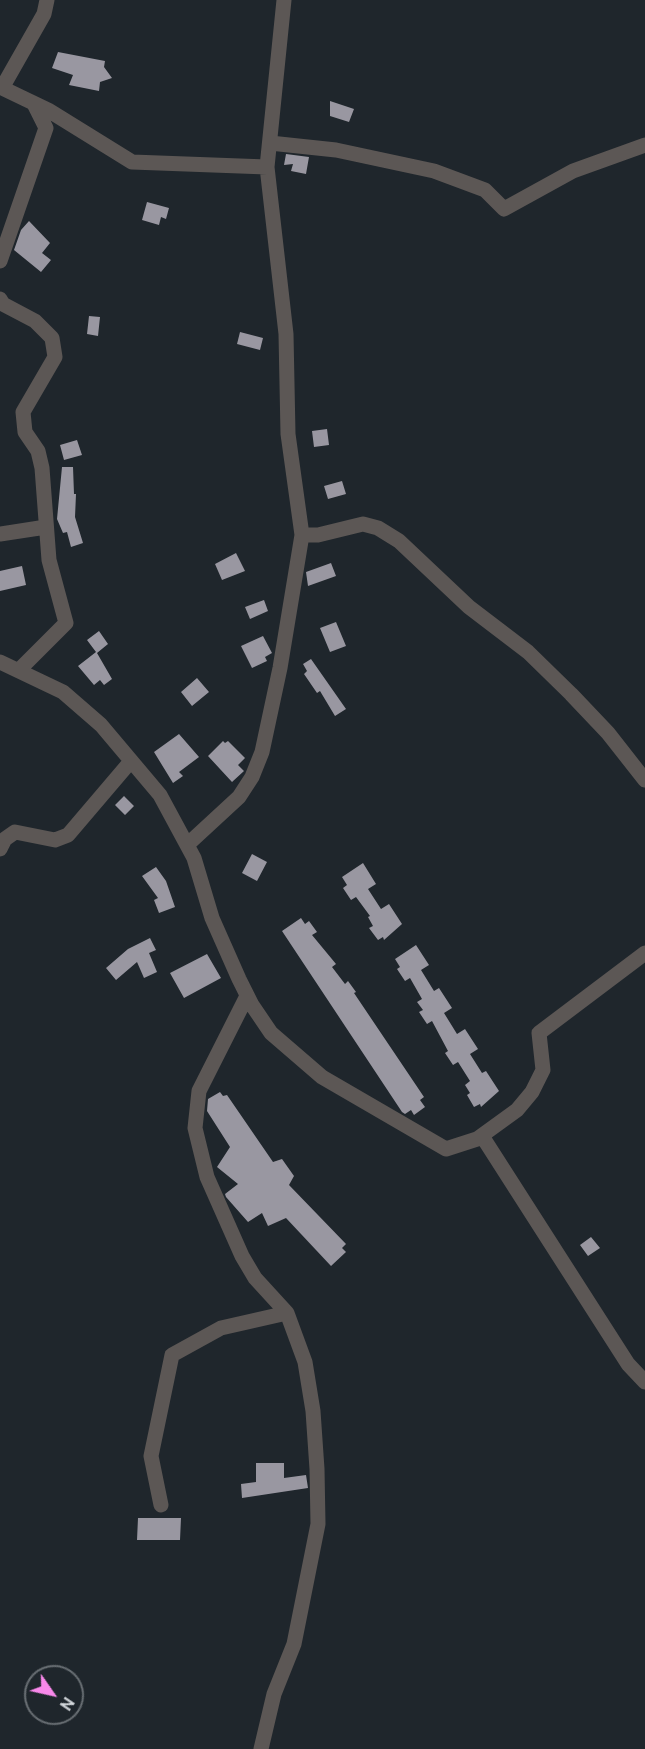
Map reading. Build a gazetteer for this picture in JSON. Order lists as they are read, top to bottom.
{
  "north": "bottom right"
}
